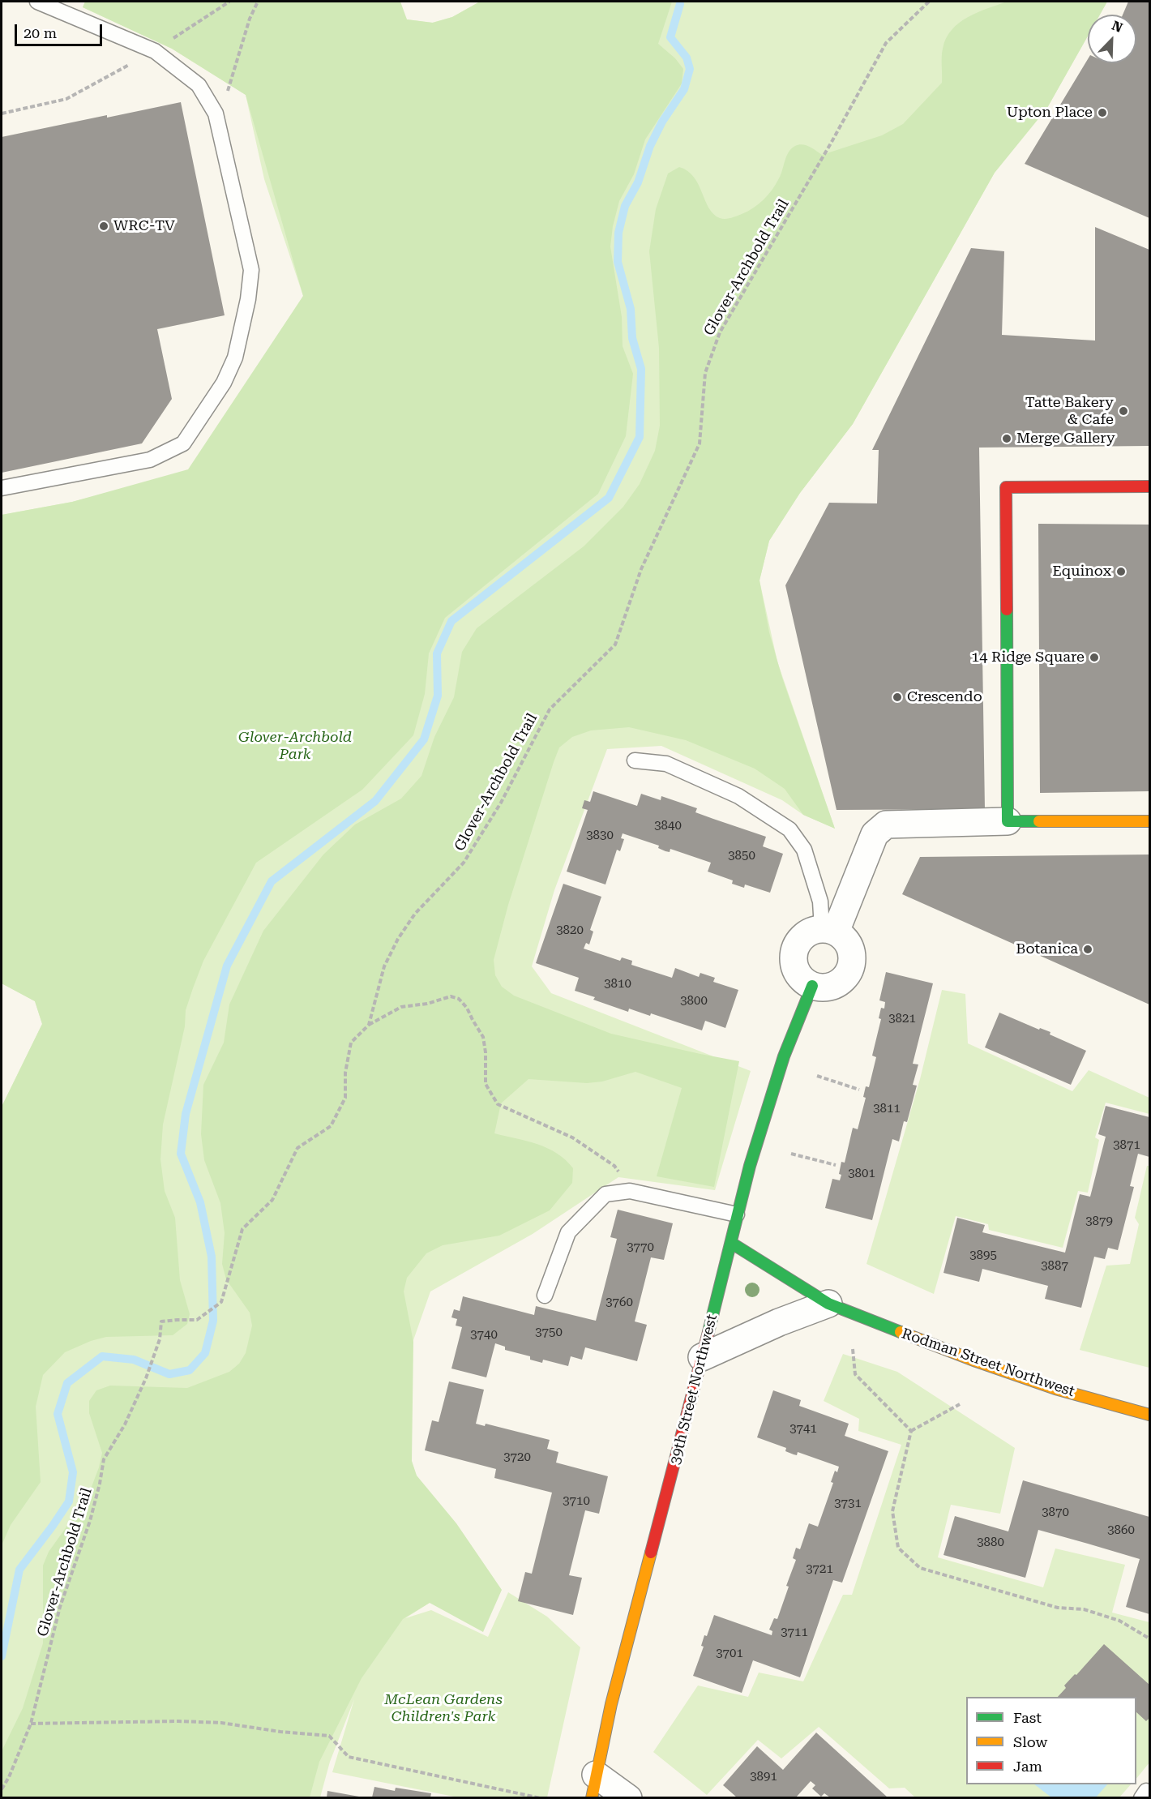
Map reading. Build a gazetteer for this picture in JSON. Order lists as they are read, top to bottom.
{
  "streets": {
    "street": ["Rodman Street Northwest", "39th Street Northwest"],
    "path": ["Glover-Archbold Trail"]
  },
  "crossings": [
    ["Rodman Street Northwest", "39th Street Northwest"]
  ],
  "parks": ["Glover-Archbold Park", "McLean Gardens Children's Park"],
  "places": [
    "Upton Place",
    "WRC-TV",
    "Tatte Bakery & Cafe",
    "Merge Gallery",
    "Equinox",
    "14 Ridge Square",
    "Crescendo",
    "Botanica"
  ],
  "house_numbers": [
    "3840",
    "3830",
    "3850",
    "3820",
    "3810",
    "3800",
    "3821",
    "3811",
    "3871",
    "3801",
    "3879",
    "3770",
    "3895",
    "3887",
    "3760",
    "3750",
    "3740",
    "3741",
    "3720",
    "3710",
    "3731",
    "3870",
    "3860",
    "3880",
    "3721",
    "3711",
    "3701",
    "3891"
  ],
  "legend": ["Fast", "Slow", "Jam"],
  "scale_bar": "20 m",
  "north": "top right"
}
